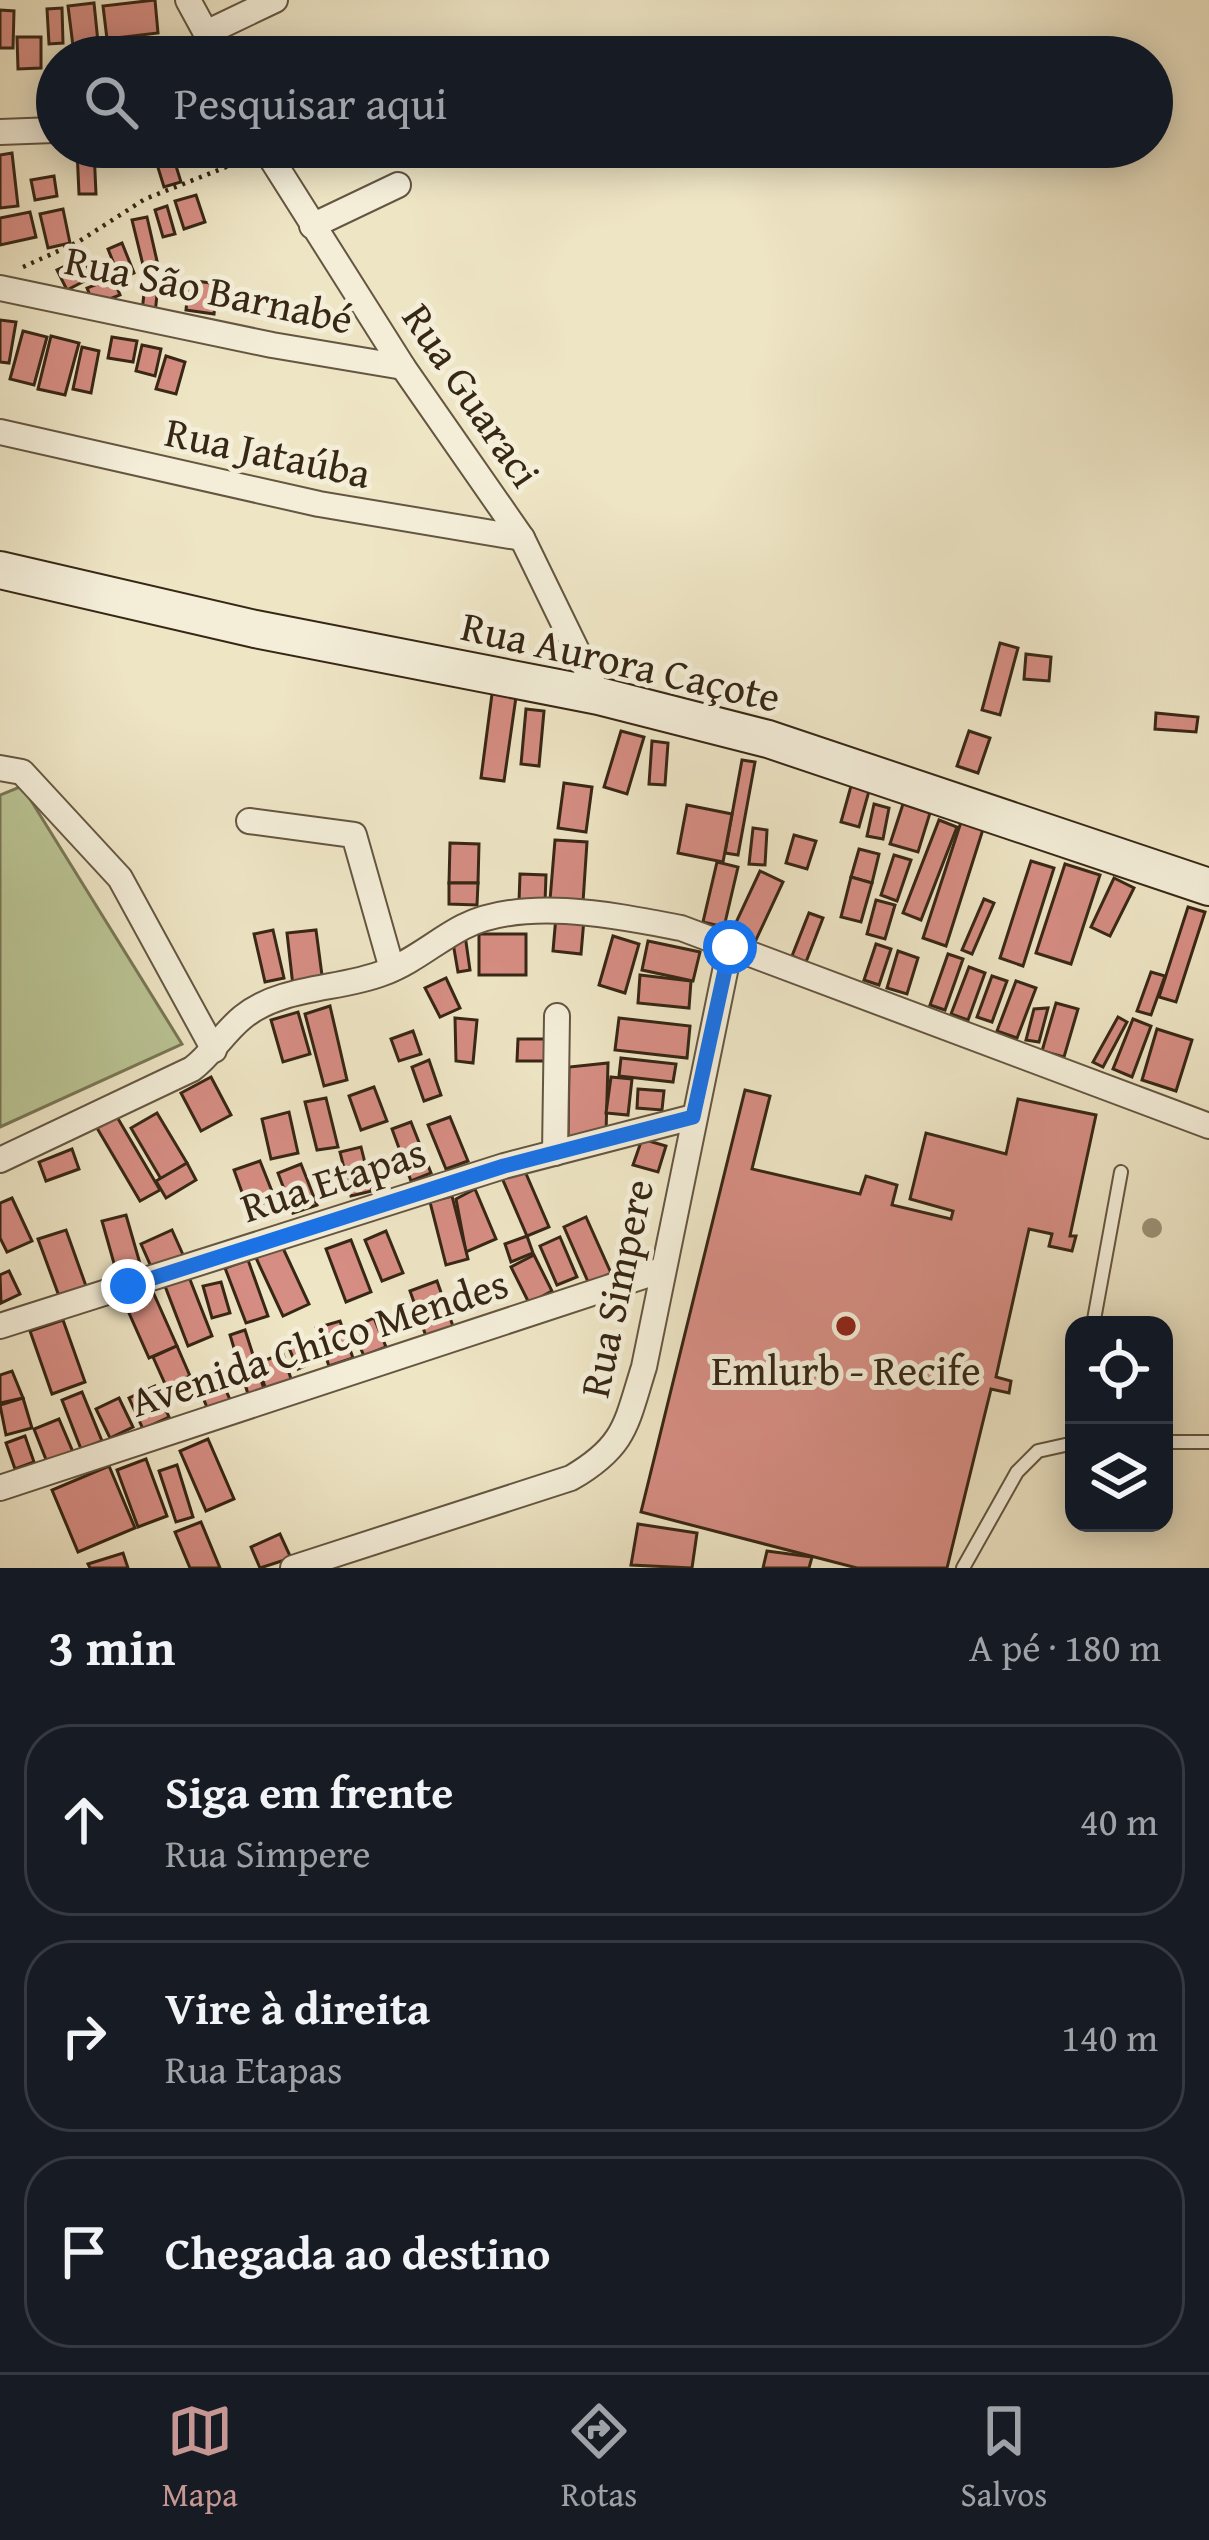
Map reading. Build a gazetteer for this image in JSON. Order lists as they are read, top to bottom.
{
  "streets": {
    "main road": ["Rua Aurora Caçote"],
    "street": [
      "Rua São Barnabé",
      "Rua Guaraci",
      "Rua Jataúba",
      "Rua Etapas",
      "Rua Simpere",
      "Avenida Chico Mendes"
    ]
  },
  "crossings": [
    ["Rua São Barnabé", "Rua Guaraci"],
    ["Rua Guaraci", "Rua Jataúba"],
    ["Rua Guaraci", "Rua Aurora Caçote"],
    ["Rua Etapas", "Rua Simpere"],
    ["Rua Simpere", "Avenida Chico Mendes"]
  ],
  "places": ["Emlurb - Recife"],
  "page": {
    "search": "Pesquisar aqui",
    "heading": ["3 min", "A pé · 180 m"],
    "list": [
      ["Siga em frente", "Rua Simpere", "40 m"],
      ["Vire à direita", "Rua Etapas", "140 m"],
      "Chegada ao destino"
    ],
    "nav": ["Mapa", "Rotas", "Salvos"]
  }
}
